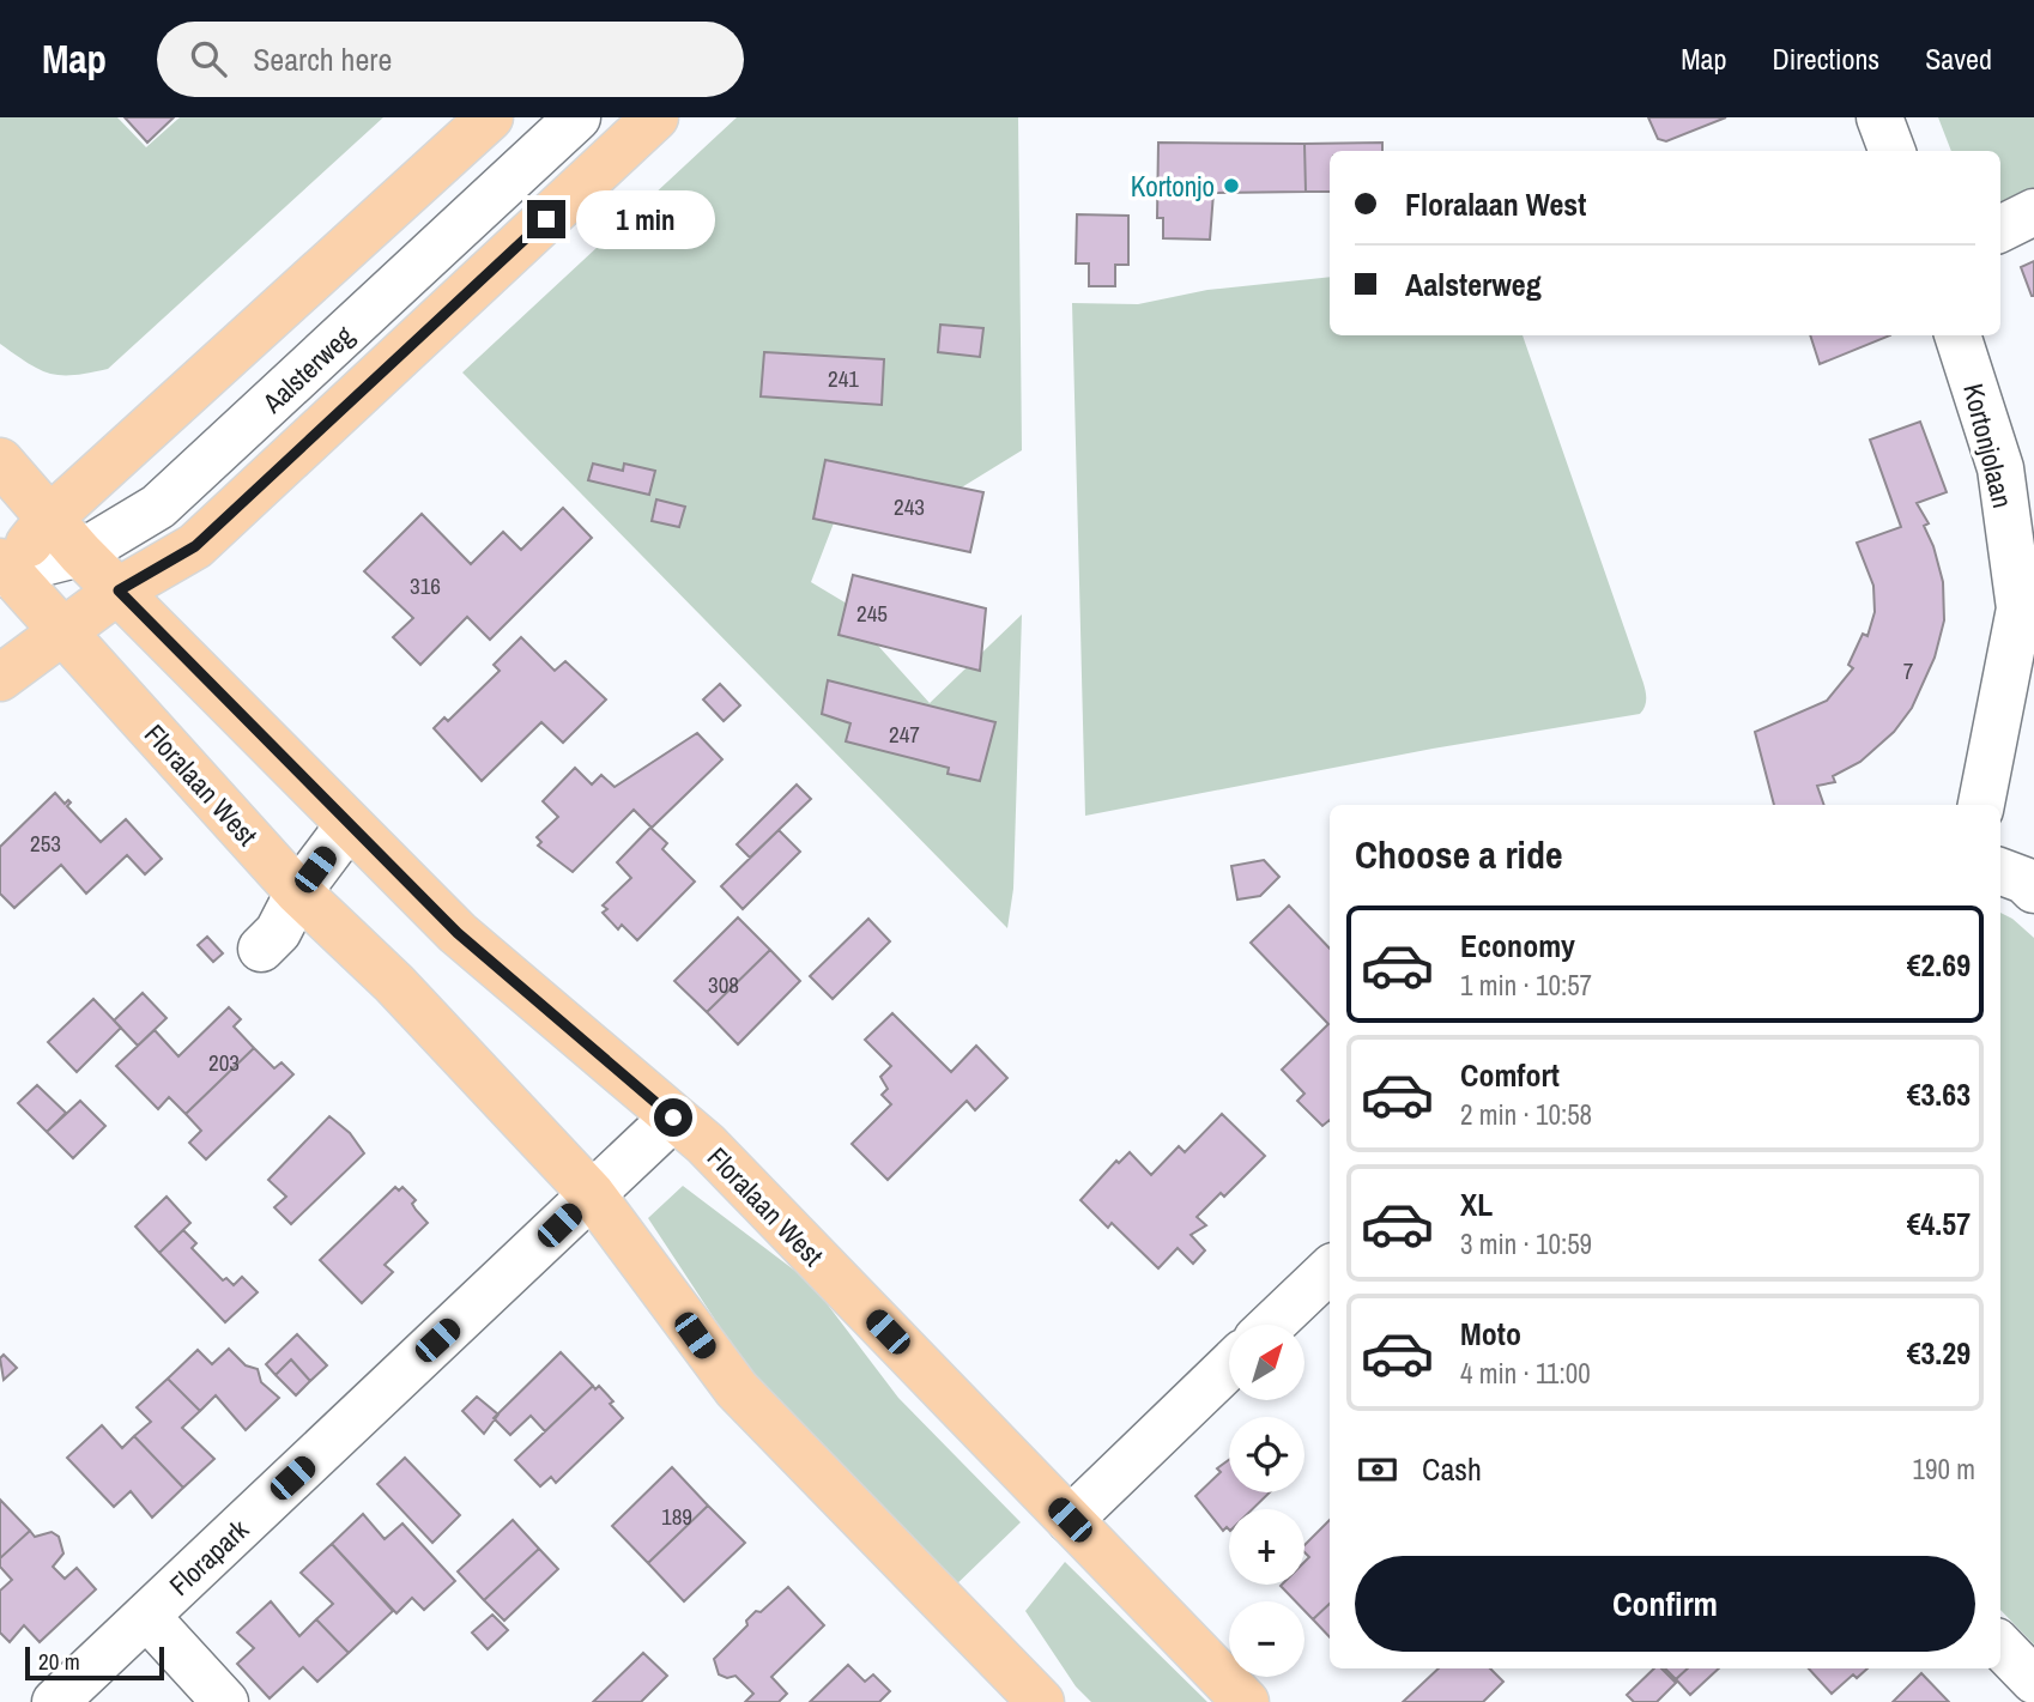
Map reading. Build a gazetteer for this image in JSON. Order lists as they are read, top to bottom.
{
  "streets": {
    "main road": ["Aalsterweg", "Floralaan West"],
    "street": ["Kortonjolaan", "Florapark"]
  },
  "crossings": [
    ["Aalsterweg", "Floralaan West"],
    ["Floralaan West", "Florapark"]
  ],
  "places": ["Kortonjo"],
  "house_numbers": [
    "241",
    "243",
    "316",
    "245",
    "7",
    "247",
    "253",
    "308",
    "203",
    "189"
  ],
  "scale_bar": "20 m",
  "north": "top right",
  "page": {
    "header": "Map",
    "search": "Search here",
    "nav": ["Map", "Directions", "Saved"],
    "banner": ["Floralaan West", "Aalsterweg"],
    "bubble": "1 min",
    "heading": "Choose a ride",
    "list": [
      {
        "name": "Economy",
        "note": "1 min · 10:57",
        "value": "€2.69"
      },
      {
        "name": "Comfort",
        "note": "2 min · 10:58",
        "value": "€3.63"
      },
      {
        "name": "XL",
        "note": "3 min · 10:59",
        "value": "€4.57"
      },
      {
        "name": "Moto",
        "note": "4 min · 11:00",
        "value": "€3.29"
      }
    ],
    "map_buttons": ["+", "−"],
    "pay": ["Cash", "190 m"],
    "buttons": "Confirm",
    "scale": "20 m"
  }
}
